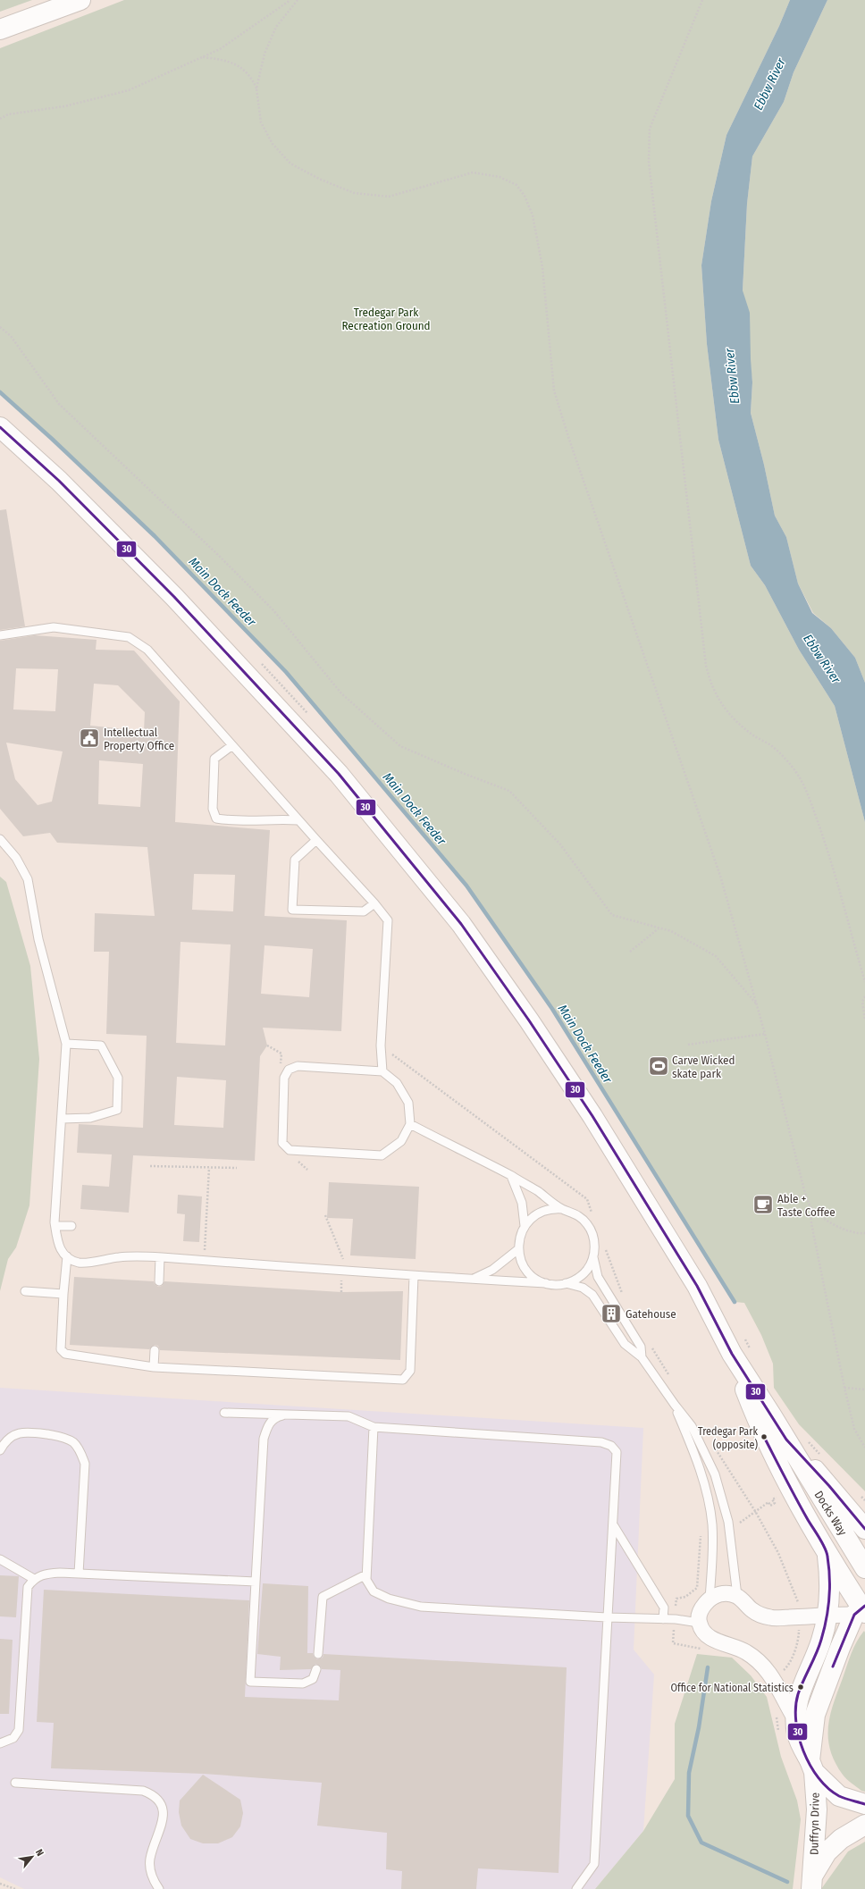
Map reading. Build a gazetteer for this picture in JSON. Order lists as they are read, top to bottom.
{
  "streets": {
    "main road": ["Docks Way", "Duffryn Drive"]
  },
  "water": ["Ebbw River", "Main Dock Feeder"],
  "parks": ["Tredegar Park Recreation Ground"],
  "places": {
    "public building": ["Intellectual Property Office"],
    "sports": ["Carve Wicked skate park"],
    "cafe": ["Able + Taste Coffee"],
    "building": ["Gatehouse"],
    "other": ["Tredegar Park (opposite)", "Office for National Statistics"]
  },
  "lines": ["transit line 30"],
  "north": "top right"
}
